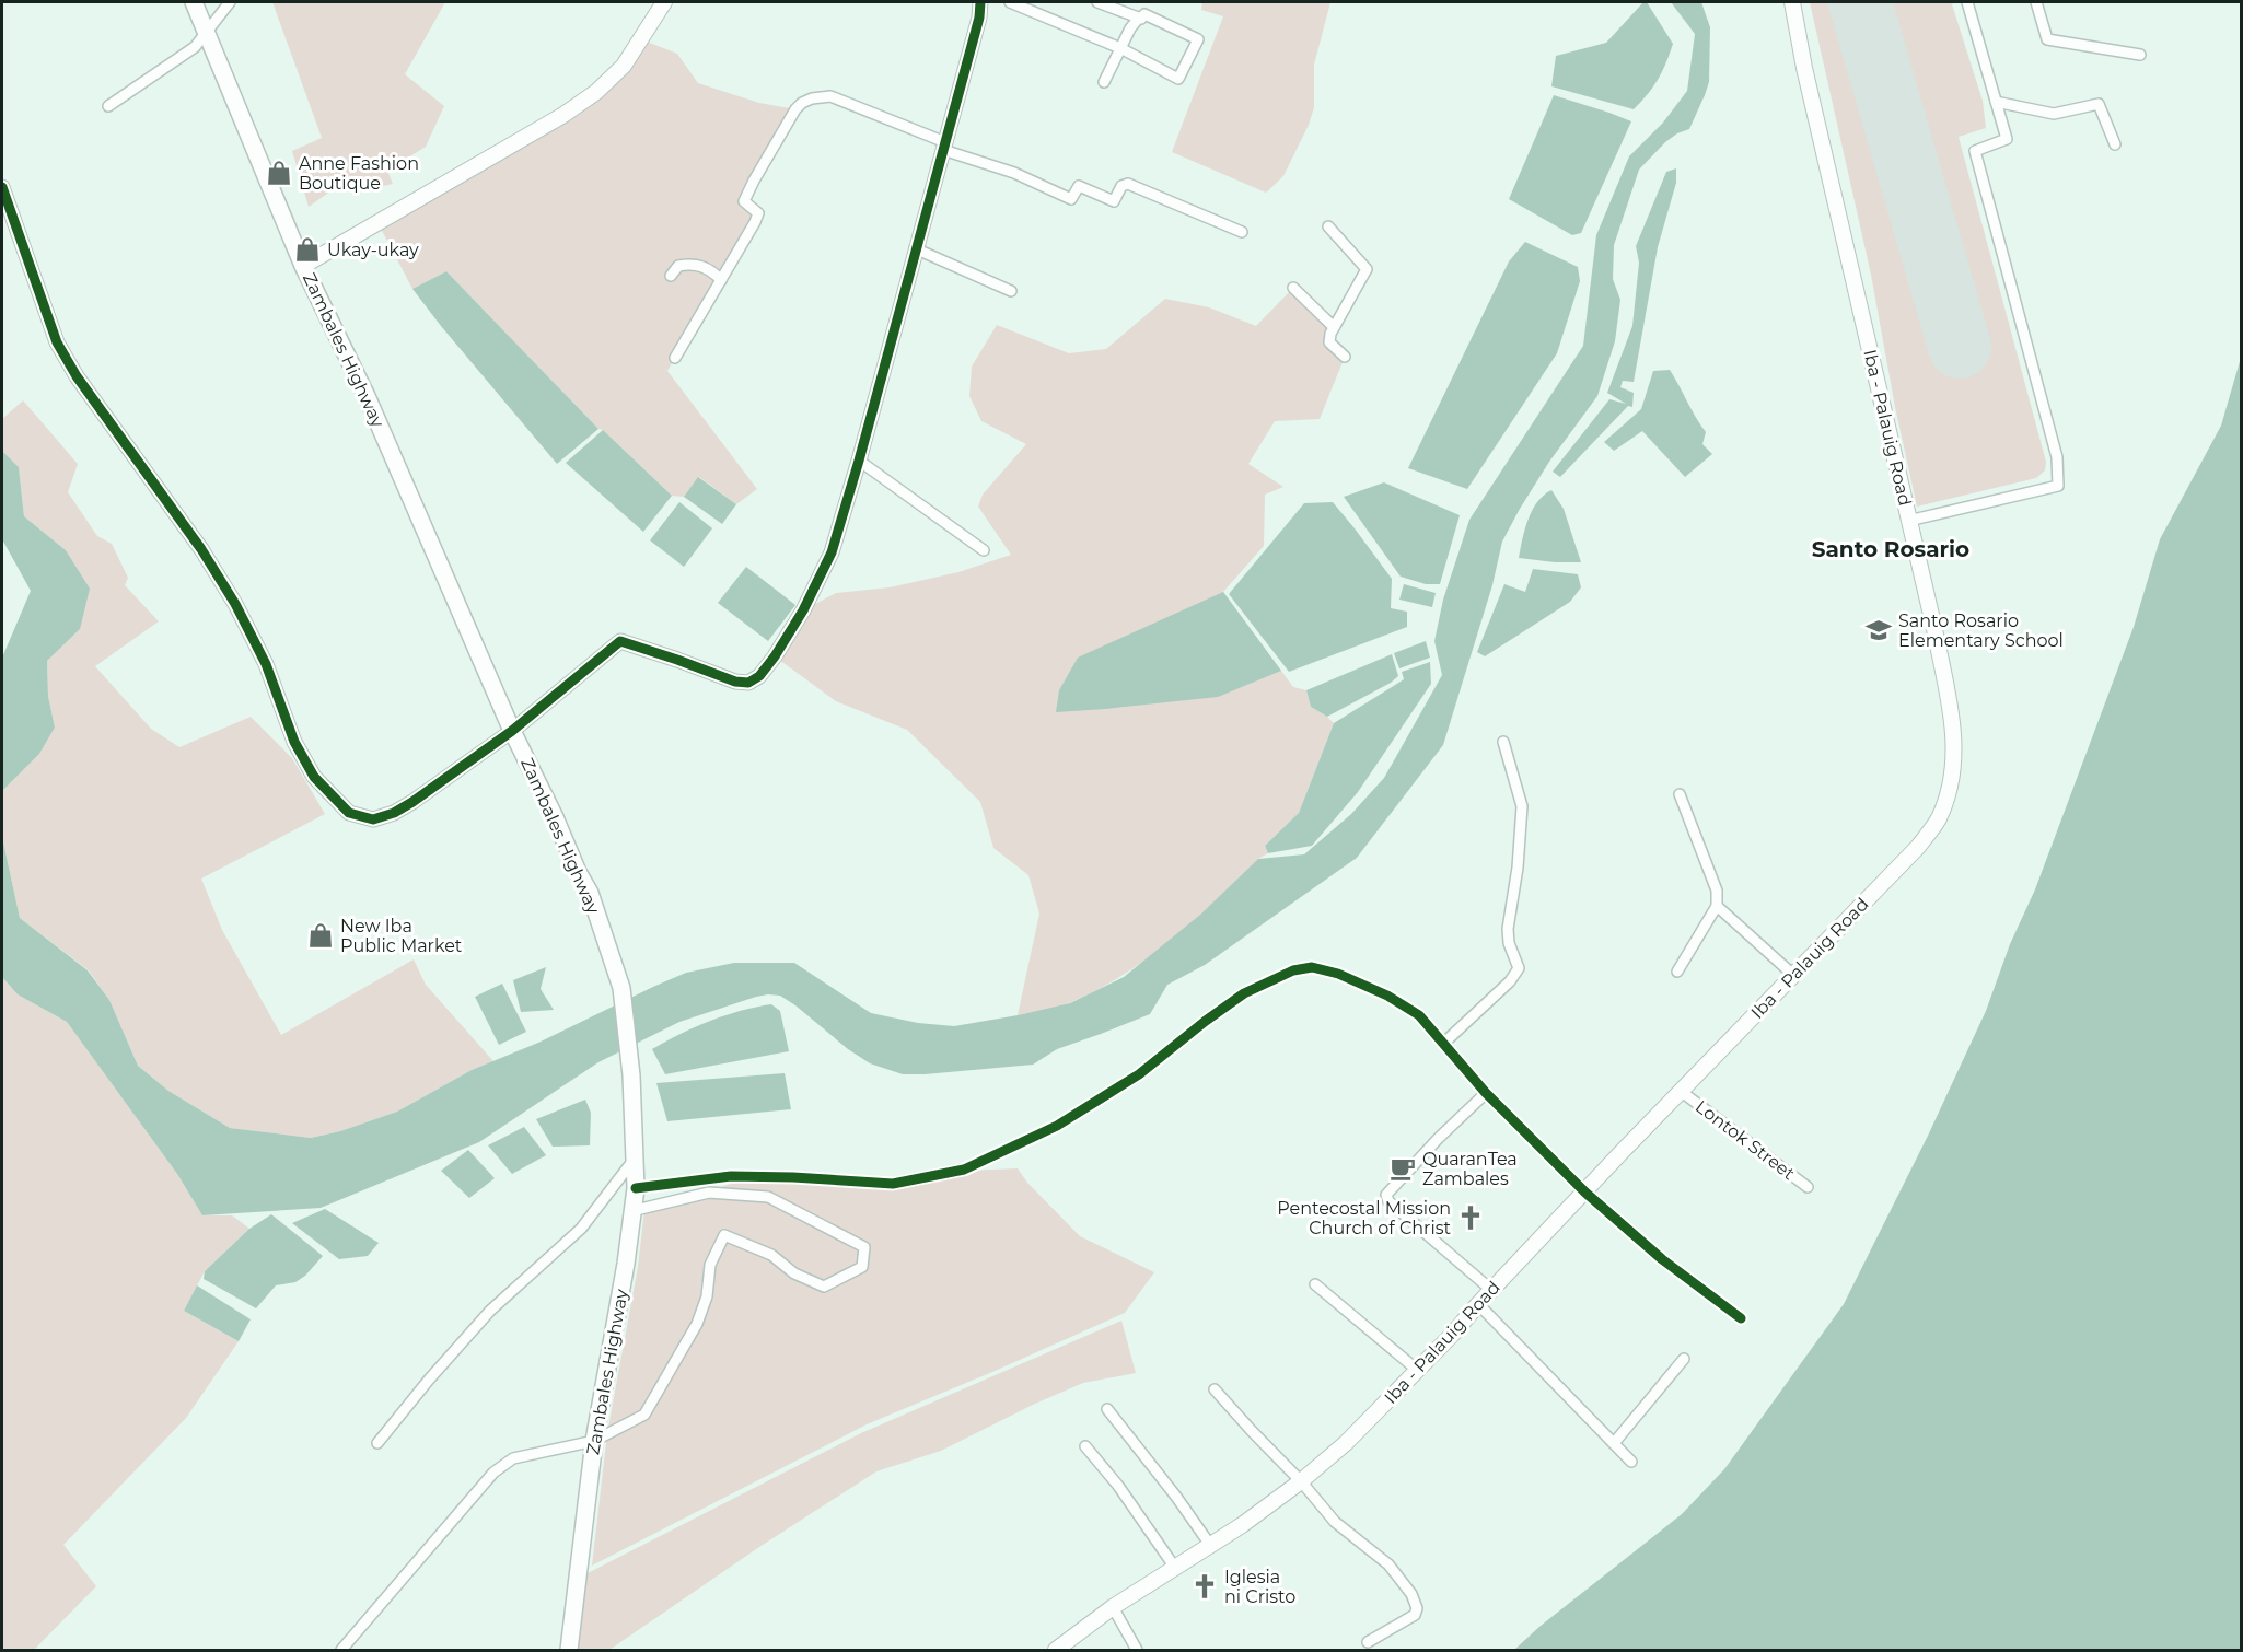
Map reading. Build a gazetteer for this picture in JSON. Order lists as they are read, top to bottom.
{
  "streets": {
    "main road": ["Zambales Highway", "Iba - Palauig Road"],
    "street": ["Lontok Street"]
  },
  "crossings": [
    ["Iba - Palauig Road", "Lontok Street"]
  ],
  "districts": ["Santo Rosario"],
  "places": {
    "shop": ["Anne Fashion Boutique", "Ukay-ukay", "New Iba Public Market"],
    "school or university": ["Santo Rosario Elementary School"],
    "cafe": ["QuaranTea Zambales"],
    "church": ["Pentecostal Mission Church of Christ", "Iglesia ni Cristo"]
  }
}
